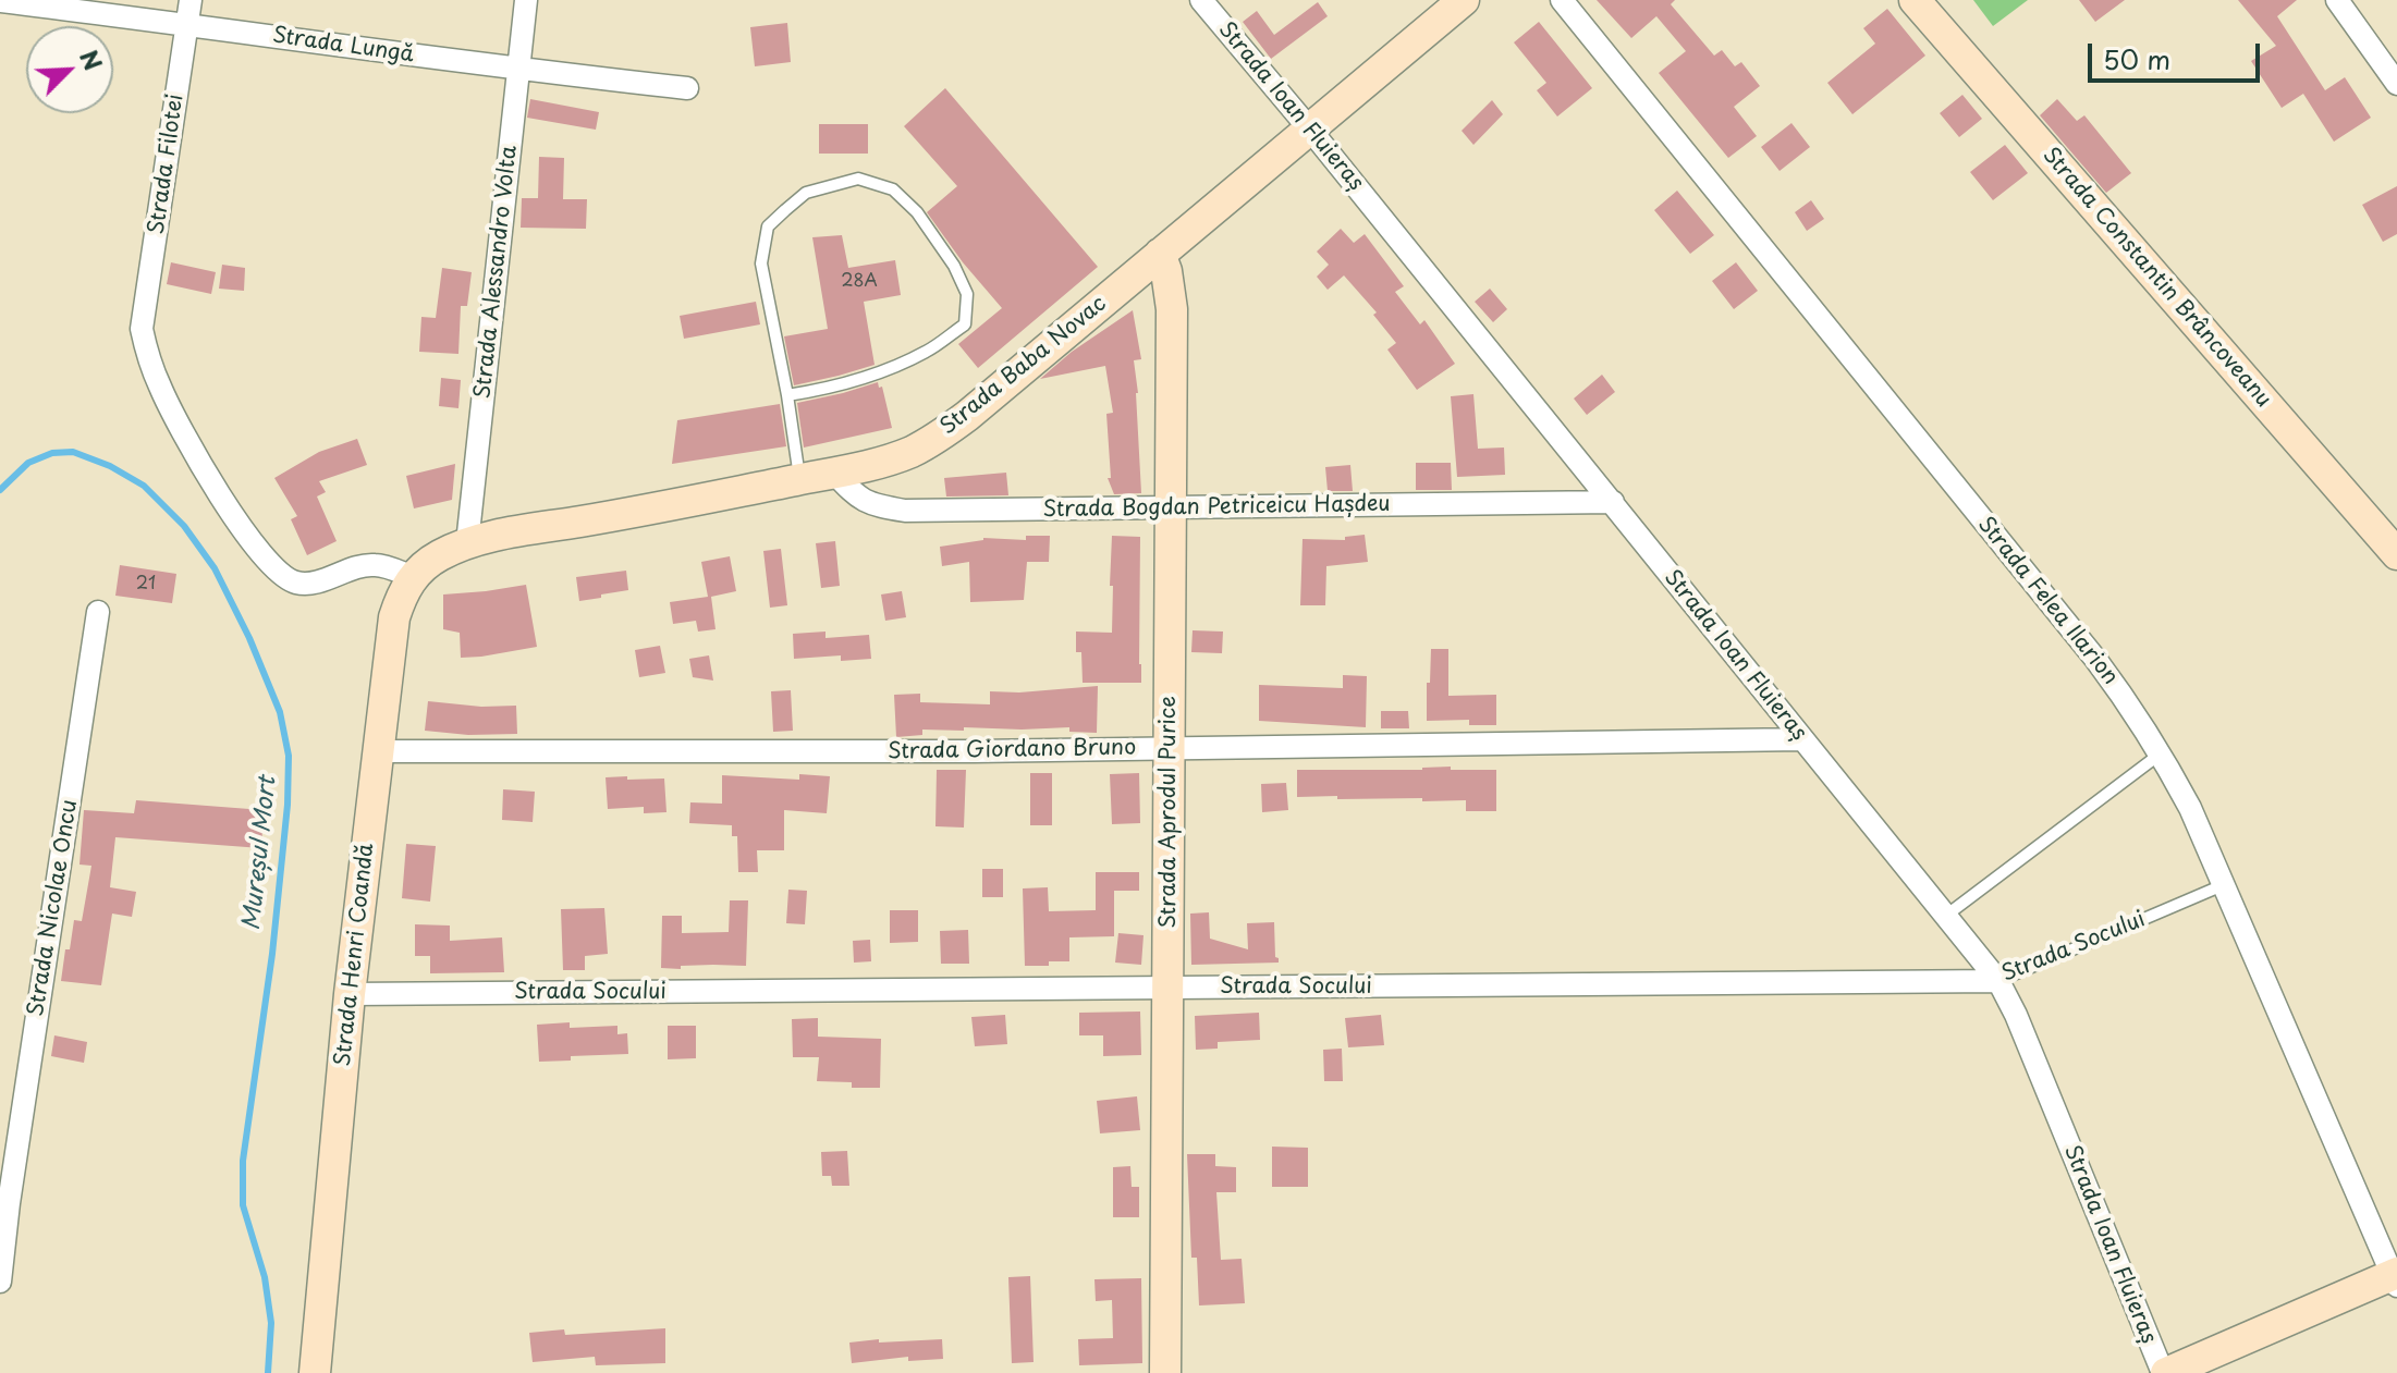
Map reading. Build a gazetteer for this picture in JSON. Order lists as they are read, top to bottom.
{
  "streets": {
    "street": [
      "Strada Lungă",
      "Strada Ioan Fluieraș",
      "Strada Filotei",
      "Strada Alessandro Volta",
      "Strada Constantin Brâncoveanu",
      "Strada Baba Novac",
      "Strada Bogdan Petriceicu Hașdeu",
      "Strada Felea Ilarion",
      "Strada Giordano Bruno",
      "Strada Aprodul Purice",
      "Strada Nicolae Oncu",
      "Strada Socului",
      "Strada Henri Coandă"
    ]
  },
  "crossings": [
    ["Strada Lungă", "Strada Filotei"],
    ["Strada Lungă", "Strada Alessandro Volta"],
    ["Strada Ioan Fluieraș", "Strada Baba Novac"],
    ["Strada Ioan Fluieraș", "Strada Bogdan Petriceicu Hașdeu"],
    ["Strada Ioan Fluieraș", "Strada Giordano Bruno"],
    ["Strada Ioan Fluieraș", "Strada Socului"],
    ["Strada Filotei", "Strada Henri Coandă"],
    ["Strada Alessandro Volta", "Strada Baba Novac"],
    ["Strada Alessandro Volta", "Strada Henri Coandă"],
    ["Strada Baba Novac", "Strada Bogdan Petriceicu Hașdeu"],
    ["Strada Baba Novac", "Strada Aprodul Purice"],
    ["Strada Baba Novac", "Strada Henri Coandă"],
    ["Strada Bogdan Petriceicu Hașdeu", "Strada Aprodul Purice"],
    ["Strada Felea Ilarion", "Strada Socului"],
    ["Strada Giordano Bruno", "Strada Aprodul Purice"],
    ["Strada Giordano Bruno", "Strada Henri Coandă"],
    ["Strada Aprodul Purice", "Strada Socului"],
    ["Strada Socului", "Strada Henri Coandă"]
  ],
  "water": ["Mureșul Mort"],
  "house_numbers": ["28A", "21"],
  "scale_bar": "50 m",
  "north": "top right"
}
